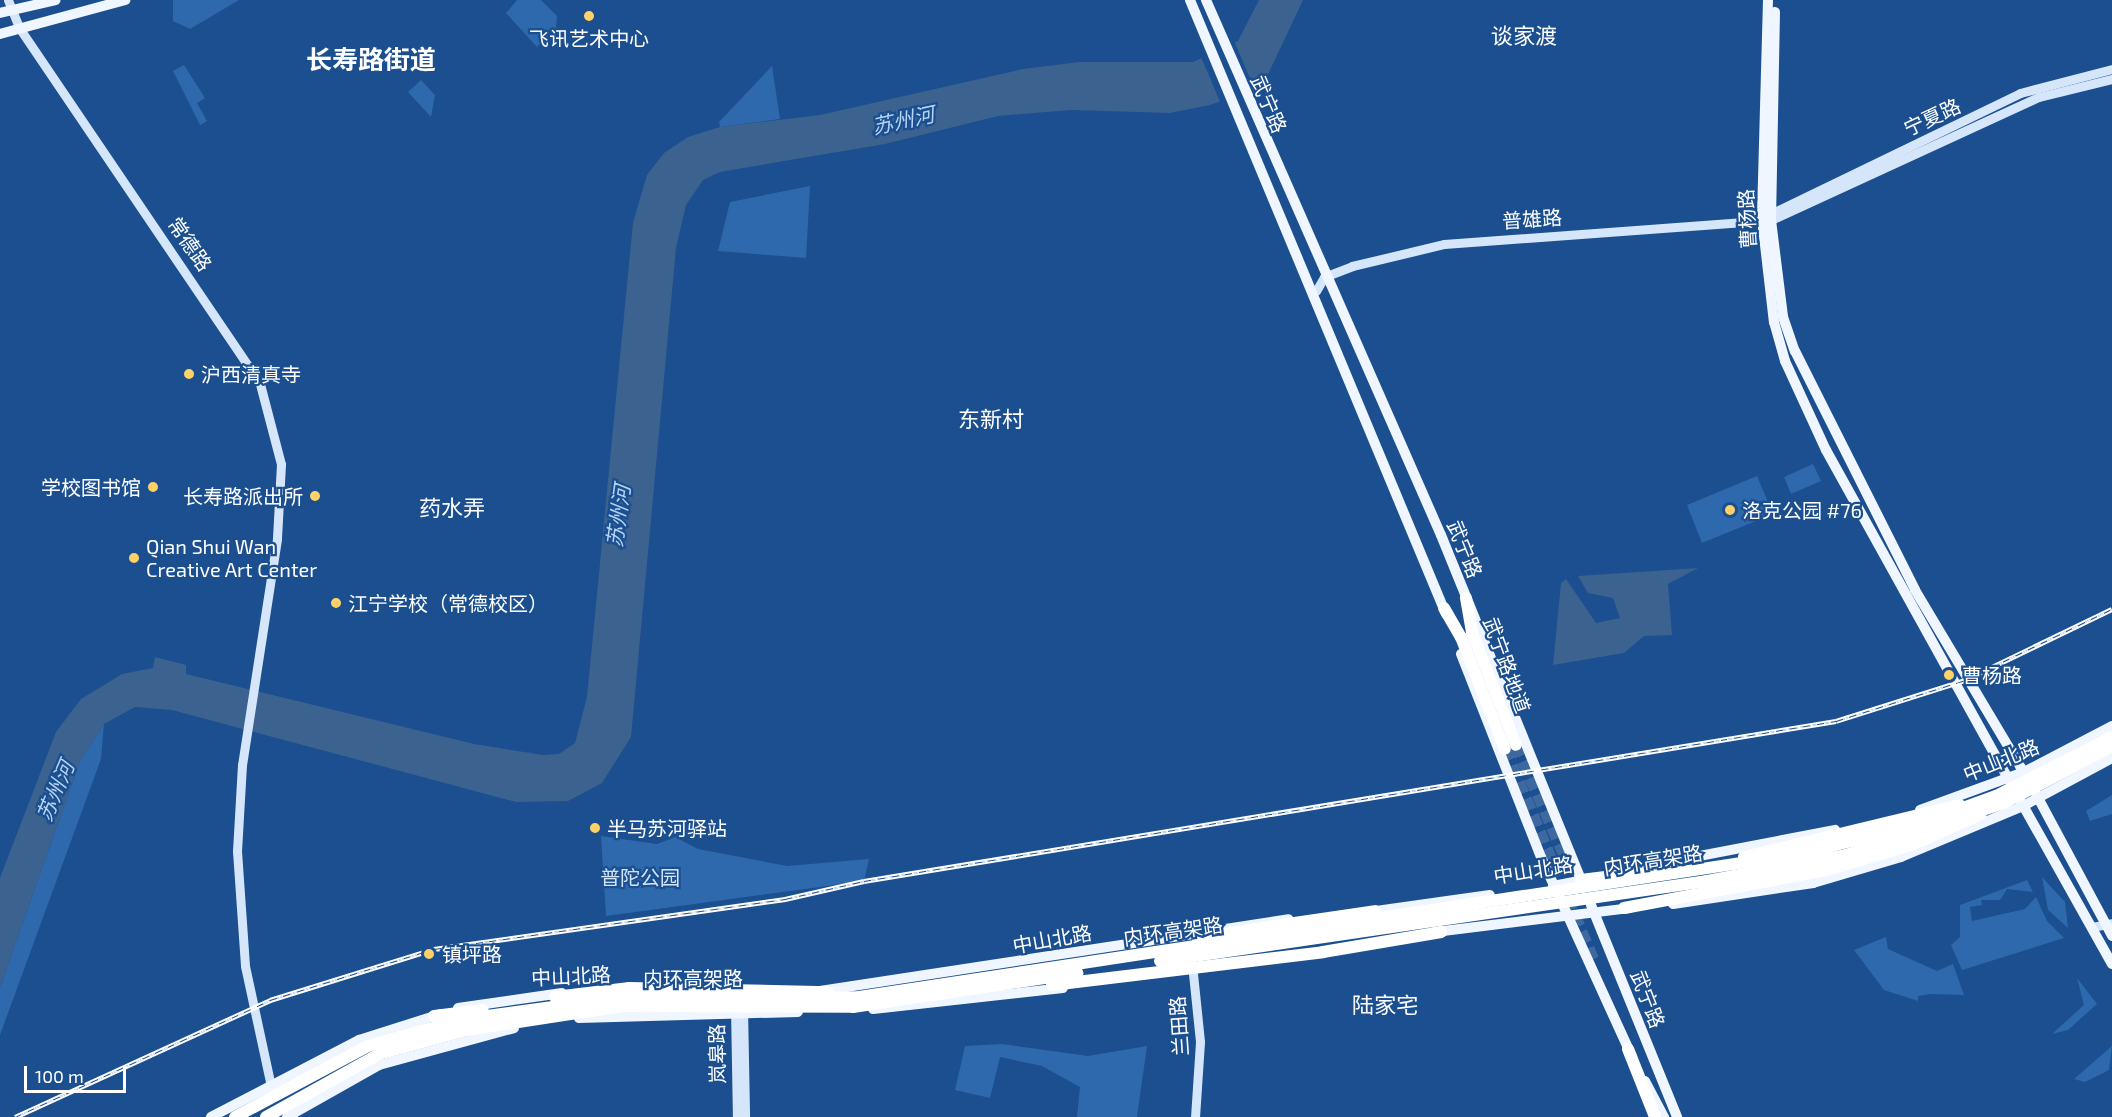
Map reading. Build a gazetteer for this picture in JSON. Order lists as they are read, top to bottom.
{
  "streets": {
    "highway": ["武宁路地道", "内环高架路"],
    "main road": [
      "武宁路",
      "宁夏路",
      "普雄路",
      "曹杨路",
      "常德路",
      "中山北路",
      "兰田路",
      "岚皋路"
    ]
  },
  "crossings": [
    ["武宁路", "普雄路"],
    ["武宁路", "武宁路地道"],
    ["武宁路", "中山北路"],
    ["宁夏路", "普雄路"],
    ["宁夏路", "曹杨路"],
    ["普雄路", "曹杨路"],
    ["曹杨路", "中山北路"],
    ["常德路", "中山北路"],
    ["中山北路", "兰田路"],
    ["中山北路", "岚皋路"]
  ],
  "districts": [
    "谈家渡",
    "长寿路街道",
    "东新村",
    "药水弄",
    "陆家宅"
  ],
  "water": ["苏州河"],
  "parks": ["普陀公园"],
  "places": [
    "飞讯艺术中心",
    "沪西清真寺",
    "学校图书馆",
    "长寿路派出所",
    "洛克公园 #76",
    "Qian Shui Wan Creative Art Center",
    "江宁学校（常德校区）",
    "曹杨路",
    "半马苏河驿站",
    "镇坪路"
  ],
  "scale_bar": "100 m"
}
